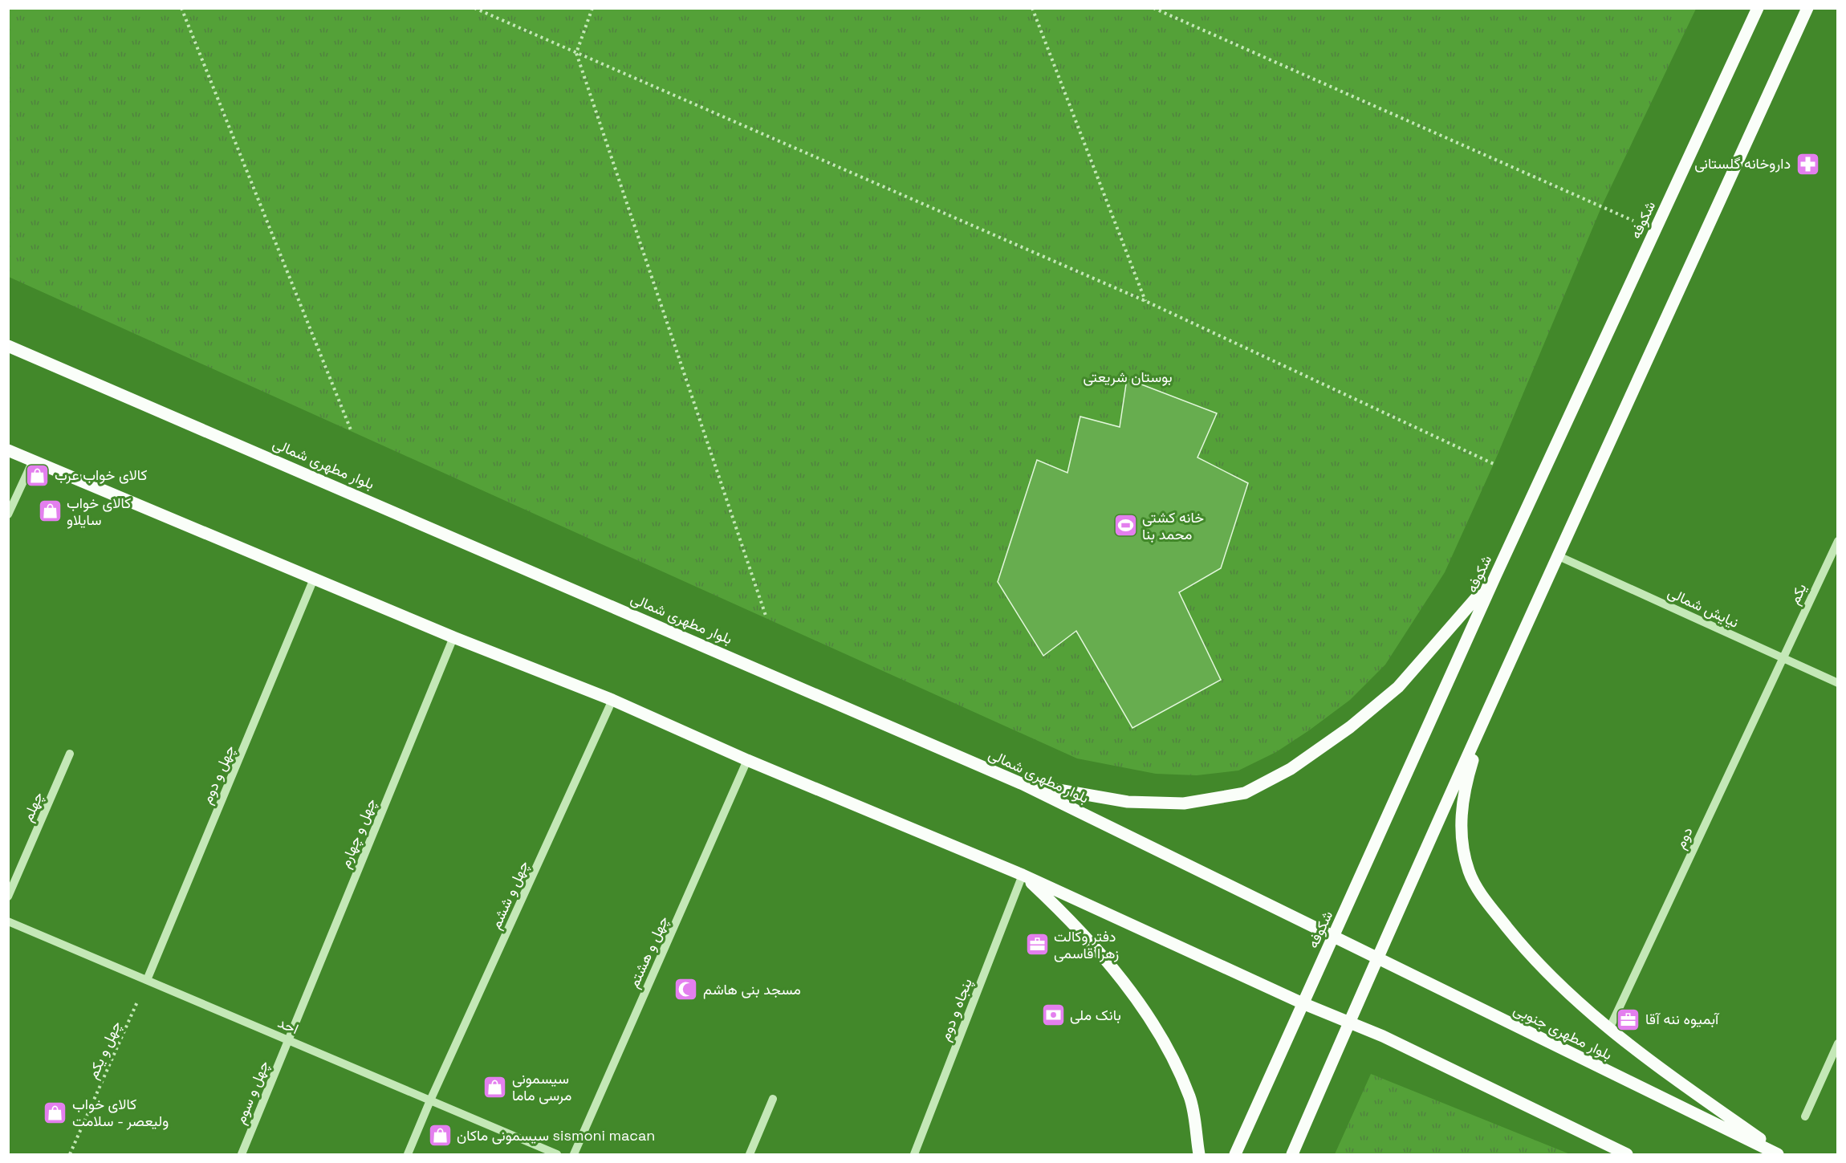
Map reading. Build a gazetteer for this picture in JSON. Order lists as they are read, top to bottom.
{
  "streets": {
    "main road": ["شکوفه", "بلوار مطهری شمالی", "بلوار مطهری جنوبی"],
    "street": [
      "یکم",
      "نیایش شمالی",
      "چهل و دوم",
      "چهلم",
      "چهل و چهارم",
      "دوم",
      "چهل و ششم",
      "چهل و هشتم",
      "پنجاه و دوم",
      "احد",
      "چهل و سوم"
    ],
    "path": ["چهل و یکم"]
  },
  "crossings": [
    ["شکوفه", "بلوار مطهری شمالی"],
    ["شکوفه", "بلوار مطهری جنوبی"],
    ["بلوار مطهری شمالی", "بلوار مطهری جنوبی"],
    ["یکم", "نیایش شمالی"],
    ["یکم", "دوم"],
    ["نیایش شمالی", "دوم"],
    ["چهل و دوم", "احد"],
    ["چهل و دوم", "چهل و یکم"],
    ["چهل و چهارم", "احد"],
    ["چهل و چهارم", "چهل و سوم"],
    ["چهل و ششم", "احد"],
    ["احد", "چهل و یکم"],
    ["احد", "چهل و سوم"]
  ],
  "parks": ["بوستان شریعتی"],
  "places": {
    "pharmacy": ["داروخانه گلستانی"],
    "shop": [
      "کالای خواب عرب",
      "کالای خواب سایلاو",
      "سیسمونی مرسی ماما",
      "کالای خواب ولیعصر - سلامت",
      "سیسمونی ماکان sismoni macan"
    ],
    "sports": ["خانه کشتی محمد بنا"],
    "office": ["دفتر وکالت زهرا قاسمی", "آبمیوه ننه آقا"],
    "mosque": ["مسجد بنی هاشم"],
    "bank": ["بانک ملی"]
  }
}
